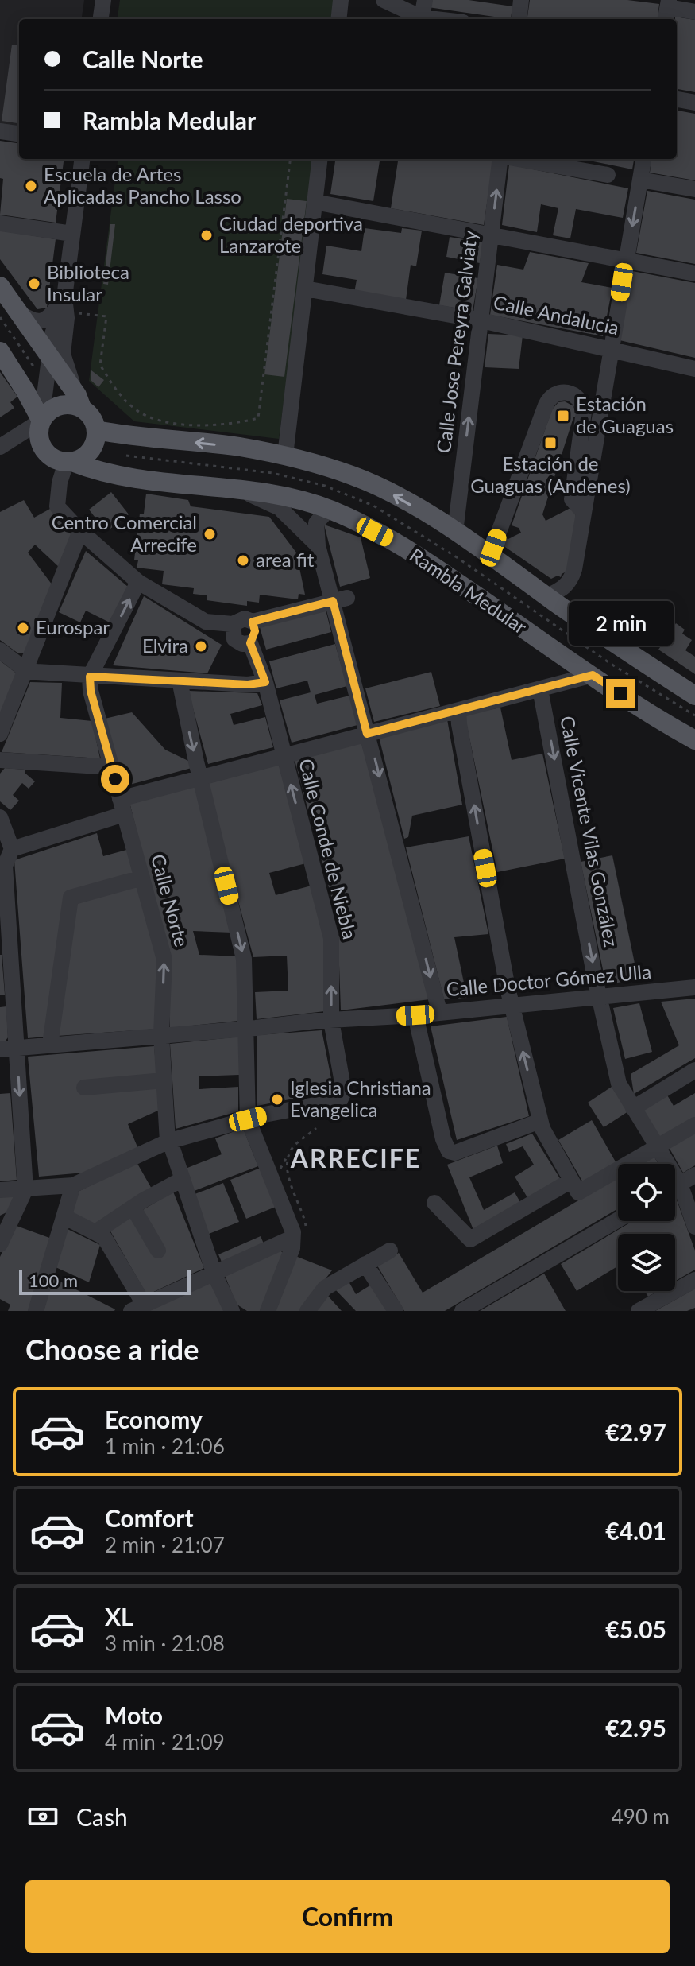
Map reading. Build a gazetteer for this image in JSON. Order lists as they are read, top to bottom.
{
  "streets": {
    "main road": ["Rambla Medular"],
    "street": [
      "Calle Andalucia",
      "Calle Jose Pereyra Galviaty",
      "Calle Vicente Vilas González",
      "Calle Conde de Niebla",
      "Calle Norte",
      "Calle Doctor Gómez Ulla"
    ]
  },
  "crossings": [
    ["Calle Andalucia", "Calle Jose Pereyra Galviaty"],
    ["Calle Vicente Vilas González", "Calle Doctor Gómez Ulla"],
    ["Calle Conde de Niebla", "Calle Doctor Gómez Ulla"],
    ["Calle Norte", "Calle Doctor Gómez Ulla"]
  ],
  "districts": ["ARRECIFE"],
  "places": {
    "other": [
      "Escuela de Artes Aplicadas Pancho Lasso",
      "Ciudad deportiva Lanzarote",
      "Biblioteca Insular",
      "Centro Comercial Arrecife",
      "area fit",
      "Eurospar",
      "Elvira",
      "Iglesia Christiana Evangelica"
    ],
    "transit": ["Estación de Guaguas", "Estación de Guaguas (Andenes)"]
  },
  "scale_bar": "100 m",
  "page": {
    "banner": ["Calle Norte", "Rambla Medular"],
    "bubble": "2 min",
    "scale": "100 m",
    "heading": "Choose a ride",
    "list": [
      {
        "name": "Economy",
        "note": "1 min · 21:06",
        "value": "€2.97"
      },
      {
        "name": "Comfort",
        "note": "2 min · 21:07",
        "value": "€4.01"
      },
      {
        "name": "XL",
        "note": "3 min · 21:08",
        "value": "€5.05"
      },
      {
        "name": "Moto",
        "note": "4 min · 21:09",
        "value": "€2.95"
      }
    ],
    "pay": ["Cash", "490 m"],
    "buttons": "Confirm"
  }
}
